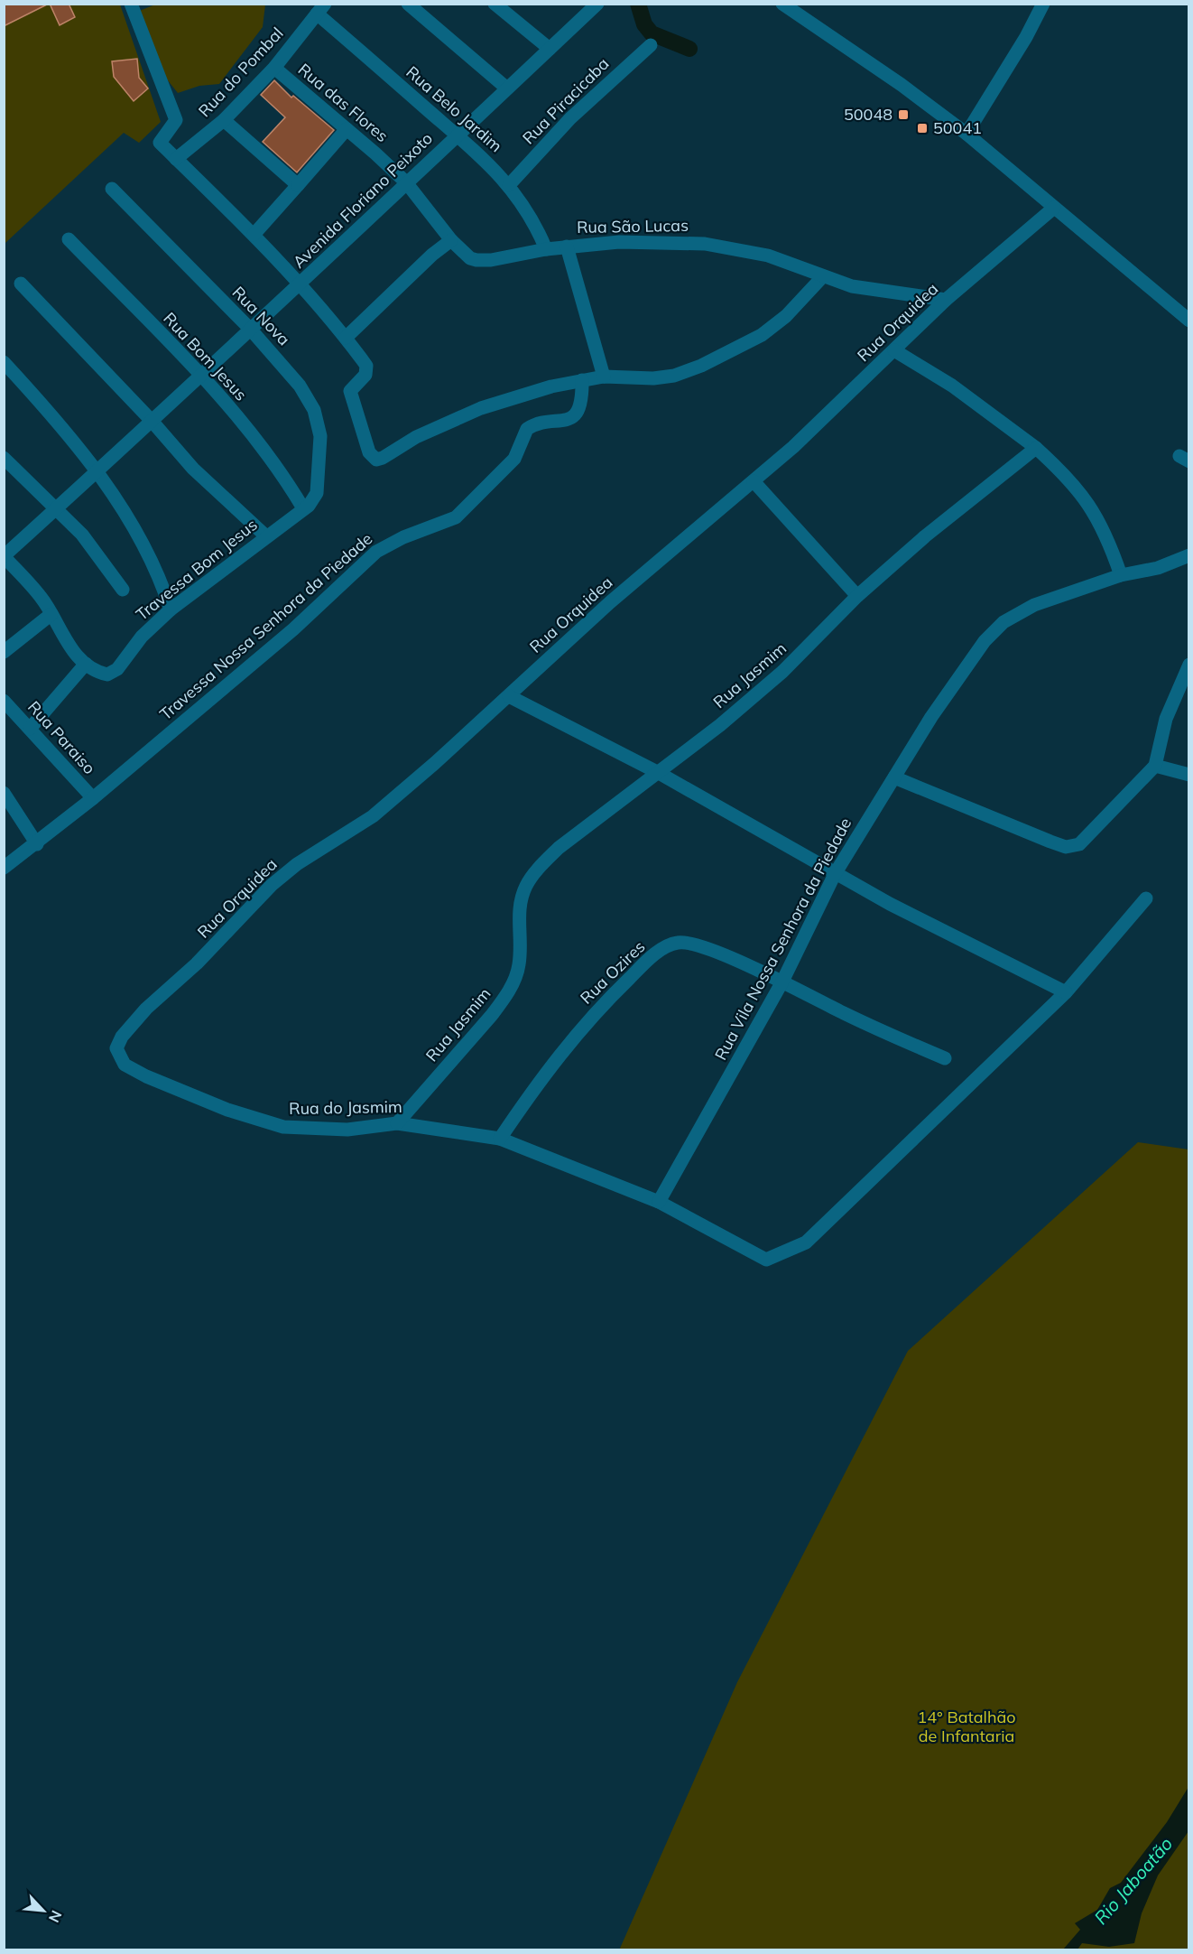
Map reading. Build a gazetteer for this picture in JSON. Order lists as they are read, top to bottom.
{
  "streets": {
    "street": [
      "Rua do Pombal",
      "Rua Piracicaba",
      "Rua das Flores",
      "Rua Belo Jardim",
      "Avenida Floriano Peixoto",
      "Rua São Lucas",
      "Rua Nova",
      "Rua Orquidea",
      "Rua Bom Jesus",
      "Travessa Bom Jesus",
      "Travessa Nossa Senhora da Piedade",
      "Rua Jasmim",
      "Rua Paraiso",
      "Rua Vila Nossa Senhora da Piedade",
      "Rua Ozires",
      "Rua do Jasmim"
    ]
  },
  "crossings": [
    ["Rua do Pombal", "Rua das Flores"],
    ["Rua do Pombal", "Rua Belo Jardim"],
    ["Rua Piracicaba", "Rua Belo Jardim"],
    ["Rua das Flores", "Avenida Floriano Peixoto"],
    ["Rua das Flores", "Rua São Lucas"],
    ["Rua Belo Jardim", "Avenida Floriano Peixoto"],
    ["Rua Belo Jardim", "Rua São Lucas"],
    ["Avenida Floriano Peixoto", "Rua Nova"],
    ["Avenida Floriano Peixoto", "Rua Bom Jesus"],
    ["Rua São Lucas", "Rua Orquidea"],
    ["Rua Nova", "Travessa Bom Jesus"],
    ["Rua Orquidea", "Rua do Jasmim"],
    ["Rua Bom Jesus", "Travessa Bom Jesus"],
    ["Travessa Nossa Senhora da Piedade", "Rua Paraiso"],
    ["Rua Jasmim", "Rua do Jasmim"],
    ["Rua Vila Nossa Senhora da Piedade", "Rua Ozires"],
    ["Rua Vila Nossa Senhora da Piedade", "Rua do Jasmim"],
    ["Rua Ozires", "Rua do Jasmim"]
  ],
  "water": ["Rio Jaboatão"],
  "parks": ["14° Batalhão de Infantaria"],
  "places": {
    "transit": ["50048", "50041"]
  },
  "north": "bottom right"
}
